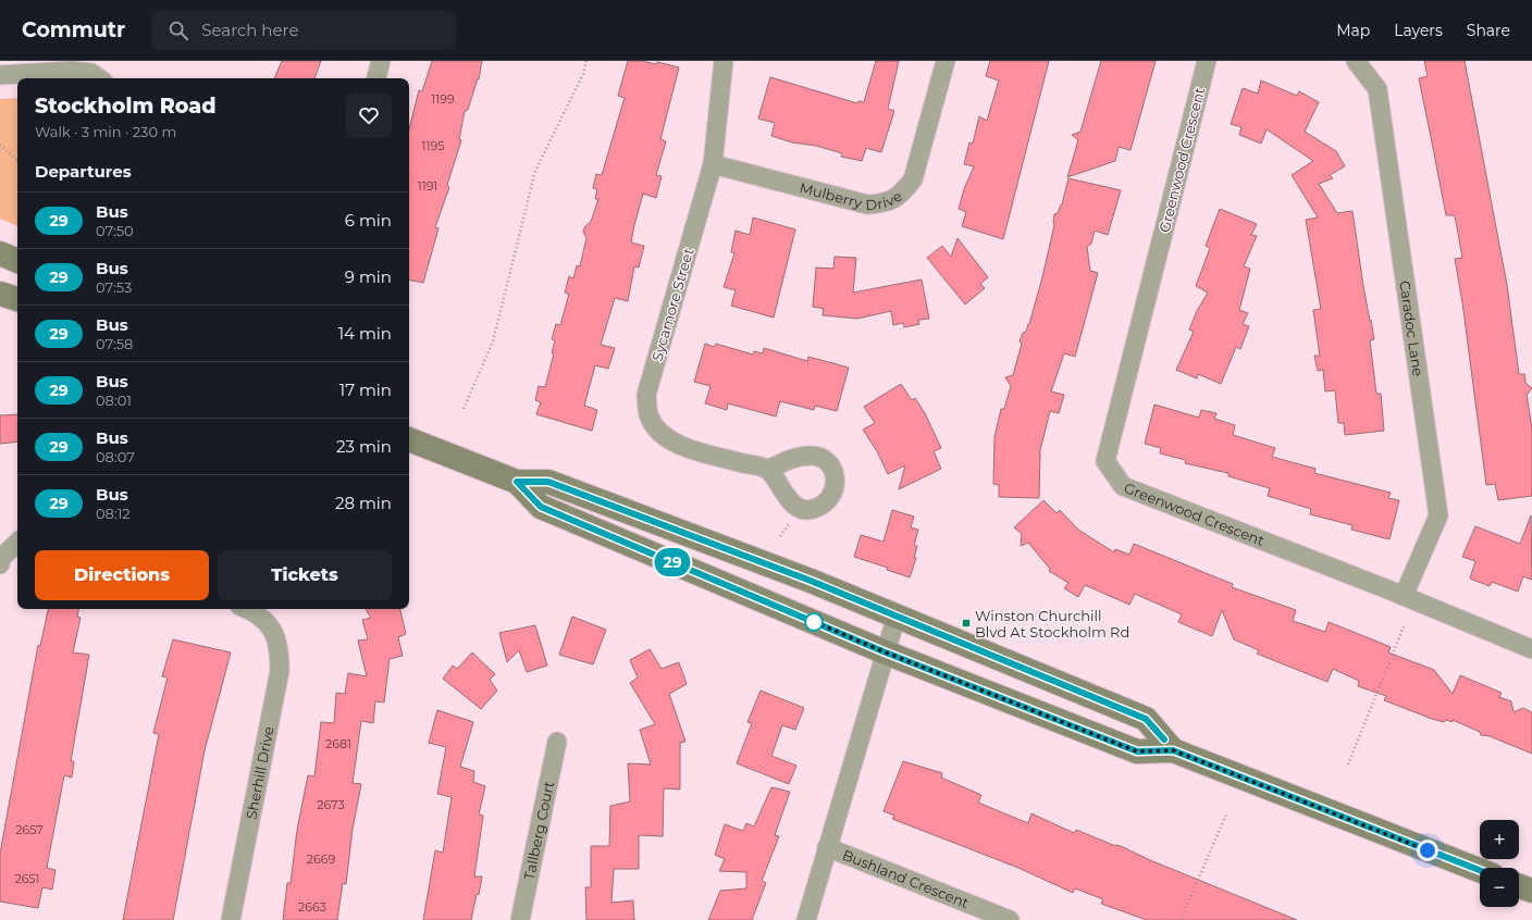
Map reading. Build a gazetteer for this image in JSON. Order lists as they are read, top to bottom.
{
  "streets": {
    "street": [
      "Greenwood Crescent",
      "Mulberry Drive",
      "Sycamore Street",
      "Caradoc Lane",
      "Sherhill Drive",
      "Tallberg Court",
      "Bushland Crescent"
    ]
  },
  "crossings": [
    ["Greenwood Crescent", "Caradoc Lane"],
    ["Mulberry Drive", "Sycamore Street"]
  ],
  "places": {
    "transit": ["Winston Churchill Blvd At Stockholm Rd"]
  },
  "lines": ["bus line 29"],
  "house_numbers": [
    "1199",
    "1195",
    "1191",
    "2681",
    "2673",
    "2657",
    "2669",
    "2651",
    "2663"
  ],
  "page": {
    "header": "Commutr",
    "search": "Search here",
    "nav": ["Map", "Layers", "Share"],
    "on_map": "29",
    "heading": [
      ["Stockholm Road", "Walk · 3 min · 230 m"],
      "Departures"
    ],
    "list": [
      {
        "mark": "29",
        "name": "Bus",
        "note": "07:50",
        "value": "6 min"
      },
      {
        "mark": "29",
        "name": "Bus",
        "note": "07:53",
        "value": "9 min"
      },
      {
        "mark": "29",
        "name": "Bus",
        "note": "07:58",
        "value": "14 min"
      },
      {
        "mark": "29",
        "name": "Bus",
        "note": "08:01",
        "value": "17 min"
      },
      {
        "mark": "29",
        "name": "Bus",
        "note": "08:07",
        "value": "23 min"
      },
      {
        "mark": "29",
        "name": "Bus",
        "note": "08:12",
        "value": "28 min"
      }
    ],
    "buttons": ["Directions", "Tickets"],
    "map_buttons": ["+", "−"]
  }
}
